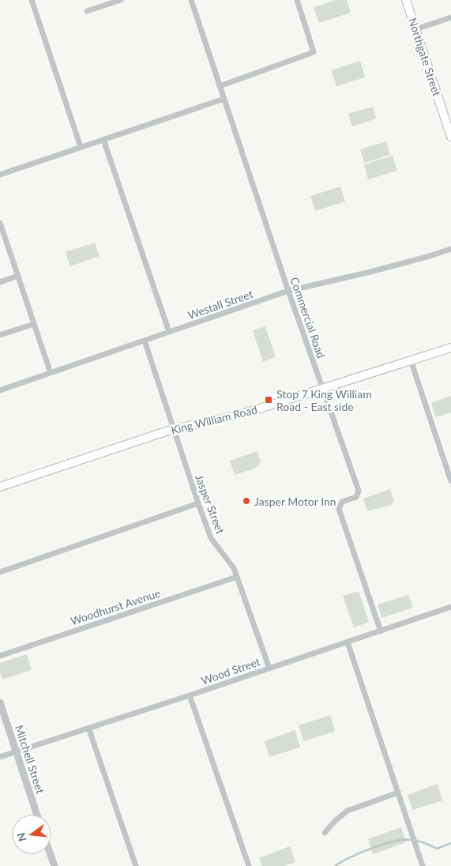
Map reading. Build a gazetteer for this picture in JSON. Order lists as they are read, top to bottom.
{
  "streets": {
    "main road": ["Northgate Street", "King William Road"],
    "street": [
      "Westall Street",
      "Commercial Road",
      "Jasper Street",
      "Woodhurst Avenue",
      "Wood Street",
      "Mitchell Street"
    ]
  },
  "crossings": [
    ["Westall Street", "Commercial Road"],
    ["Westall Street", "Jasper Street"],
    ["Commercial Road", "King William Road"],
    ["Commercial Road", "Wood Street"],
    ["King William Road", "Jasper Street"],
    ["Jasper Street", "Woodhurst Avenue"],
    ["Jasper Street", "Wood Street"],
    ["Wood Street", "Mitchell Street"]
  ],
  "places": {
    "transit": ["Stop 7 King William Road - East side"],
    "other": ["Jasper Motor Inn"]
  },
  "north": "left"
}
